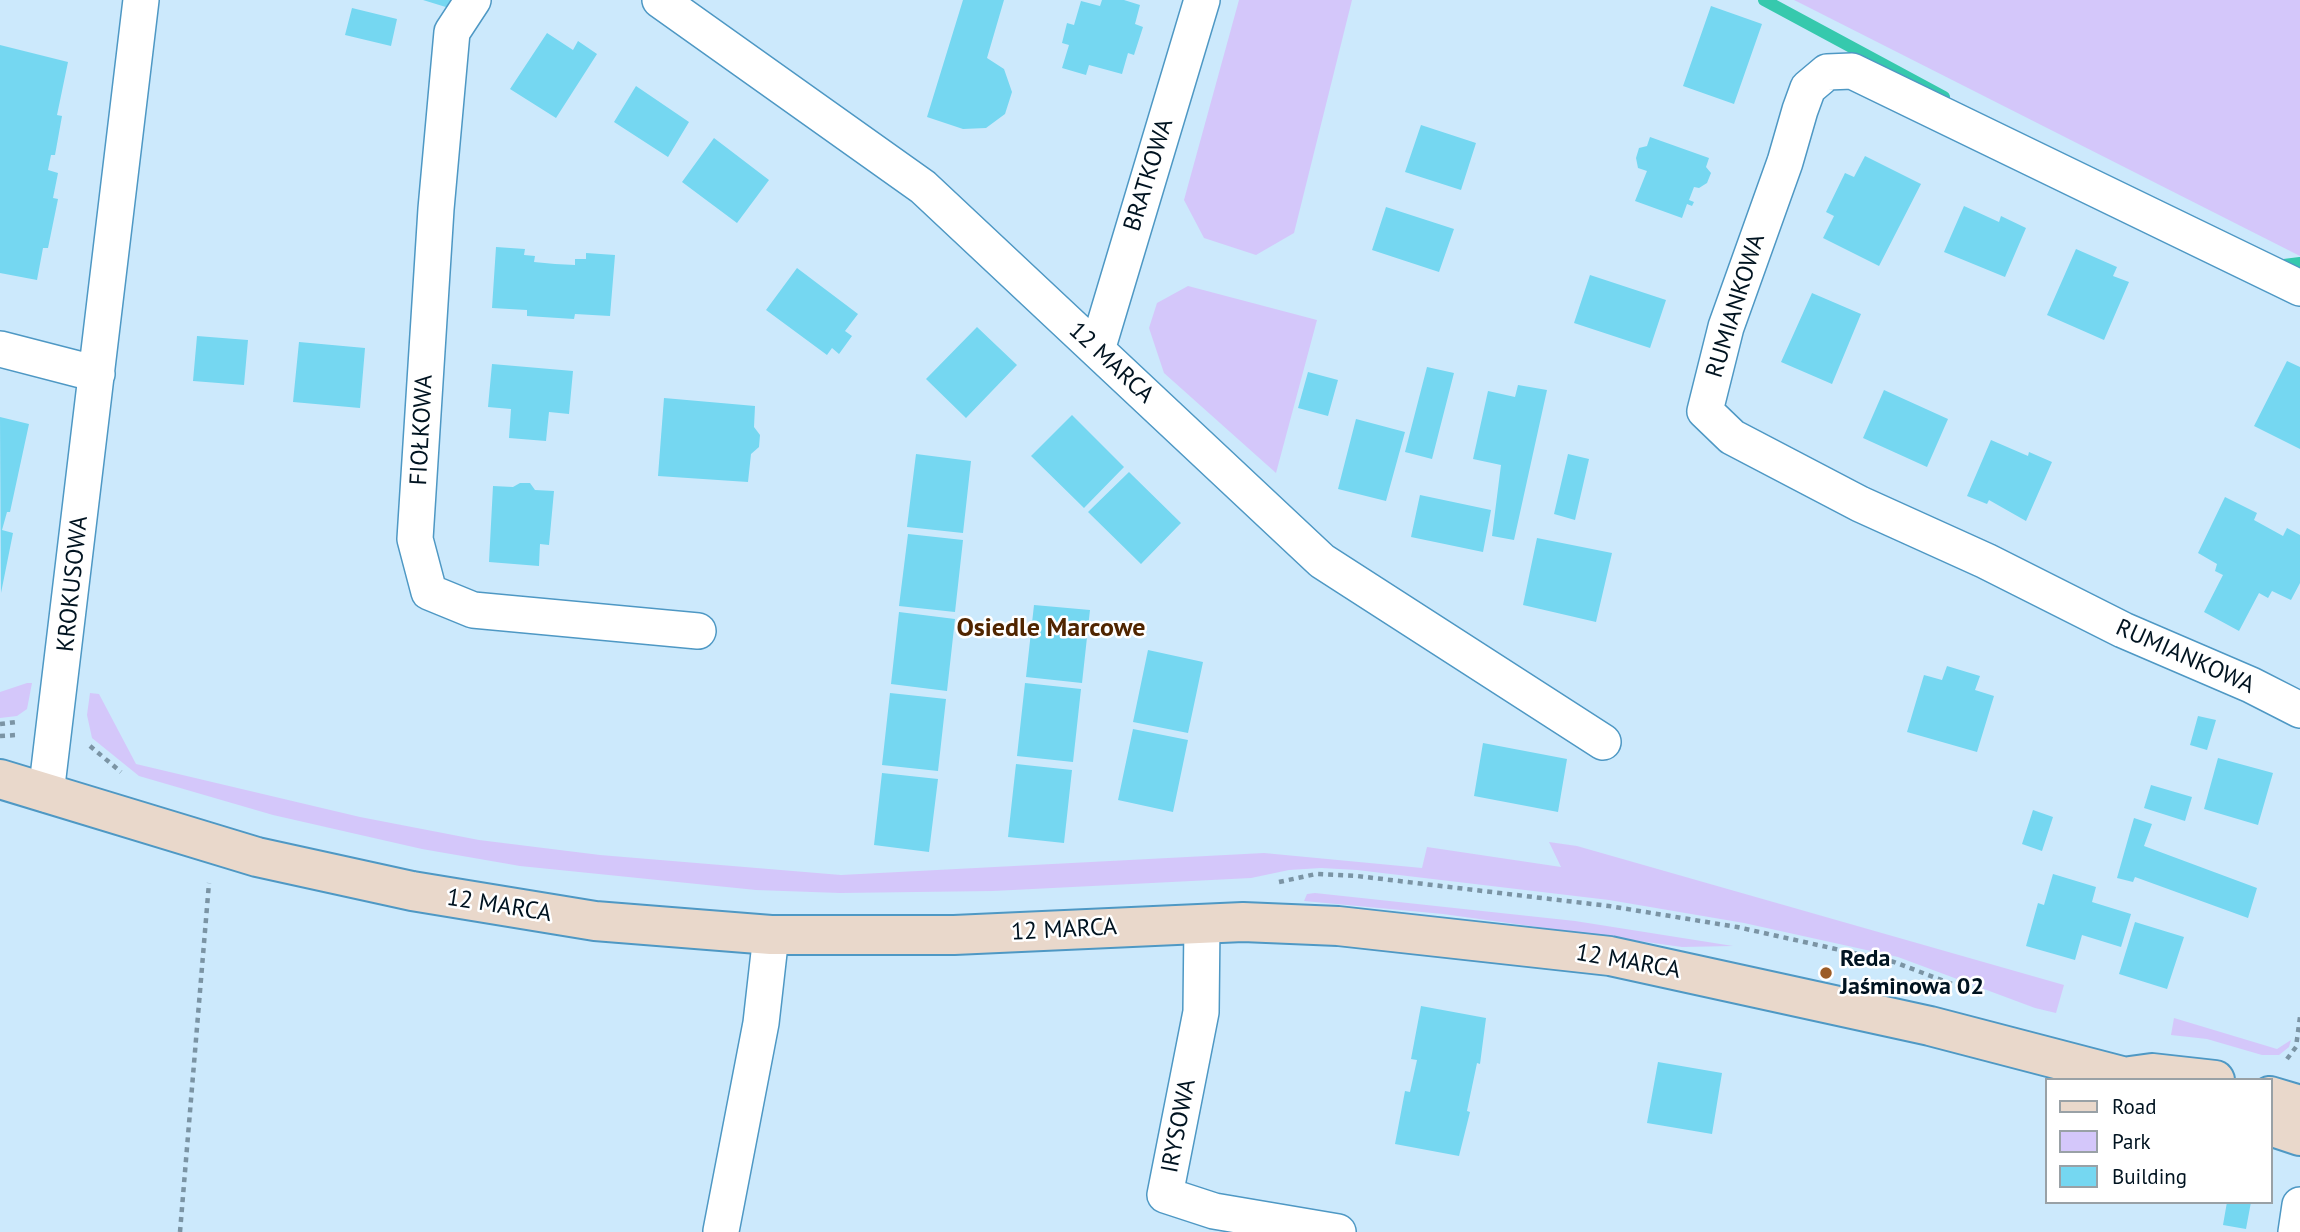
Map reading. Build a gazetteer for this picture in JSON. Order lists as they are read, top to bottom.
{
  "streets": {
    "street": [
      "BRATKOWA",
      "RUMIANKOWA",
      "12 MARCA",
      "FIOŁKOWA",
      "KROKUSOWA",
      "IRYSOWA"
    ]
  },
  "crossings": [
    ["BRATKOWA", "12 MARCA"],
    ["12 MARCA", "KROKUSOWA"],
    ["12 MARCA", "IRYSOWA"]
  ],
  "districts": ["Osiedle Marcowe"],
  "places": ["Reda Jaśminowa 02"],
  "legend": ["Road", "Park", "Building"]
}
